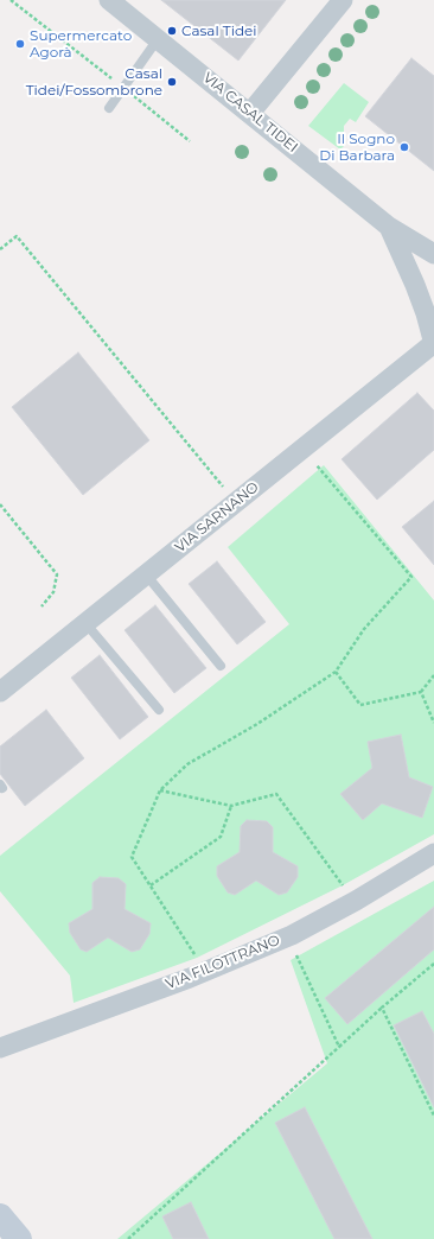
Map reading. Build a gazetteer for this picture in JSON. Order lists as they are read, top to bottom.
{
  "streets": {
    "street": ["VIA CASAL TIDEI", "VIA SARNANO", "VIA FILOTTRANO"]
  },
  "crossings": [
    ["VIA CASAL TIDEI", "VIA SARNANO"]
  ],
  "places": [
    "Casal Tidei",
    "Supermercato Agorà",
    "Casal Tidei/Fossombrone",
    "Il Sogno Di Barbara"
  ]
}
